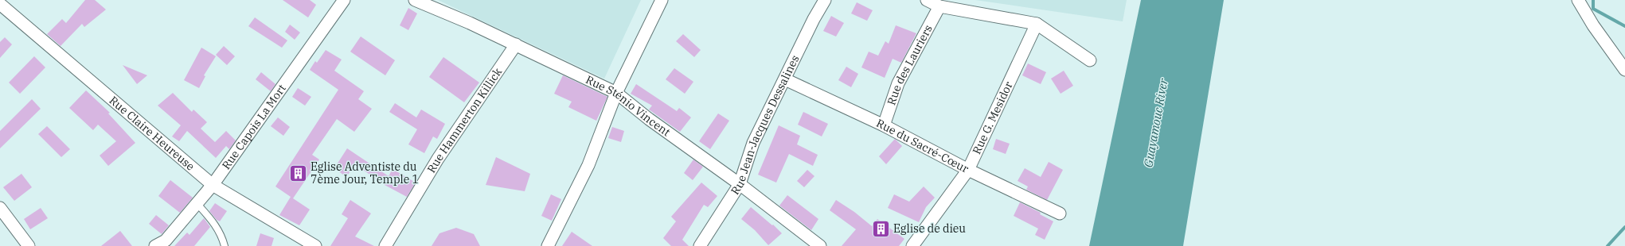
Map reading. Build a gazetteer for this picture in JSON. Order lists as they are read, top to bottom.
{
  "streets": {
    "street": [
      "Rue des Lauriers",
      "Rue Sténio Vincent",
      "Rue G. Mesidor",
      "Rue Hammerton Killick",
      "Rue Jean-Jacques Dessalines",
      "Rue Capois La Mort",
      "Rue Claire Heureuse",
      "Rue du Sacré-Cœur"
    ]
  },
  "crossings": [
    ["Rue des Lauriers", "Rue du Sacré-Cœur"],
    ["Rue Sténio Vincent", "Rue Hammerton Killick"],
    ["Rue Sténio Vincent", "Rue Jean-Jacques Dessalines"],
    ["Rue G. Mesidor", "Rue du Sacré-Cœur"],
    ["Rue Jean-Jacques Dessalines", "Rue du Sacré-Cœur"],
    ["Rue Capois La Mort", "Rue Claire Heureuse"]
  ],
  "water": ["Guayamouc River"],
  "places": {
    "building": ["Eglise Adventiste du 7ème Jour, Temple 1", "Eglise de dieu"]
  }
}
